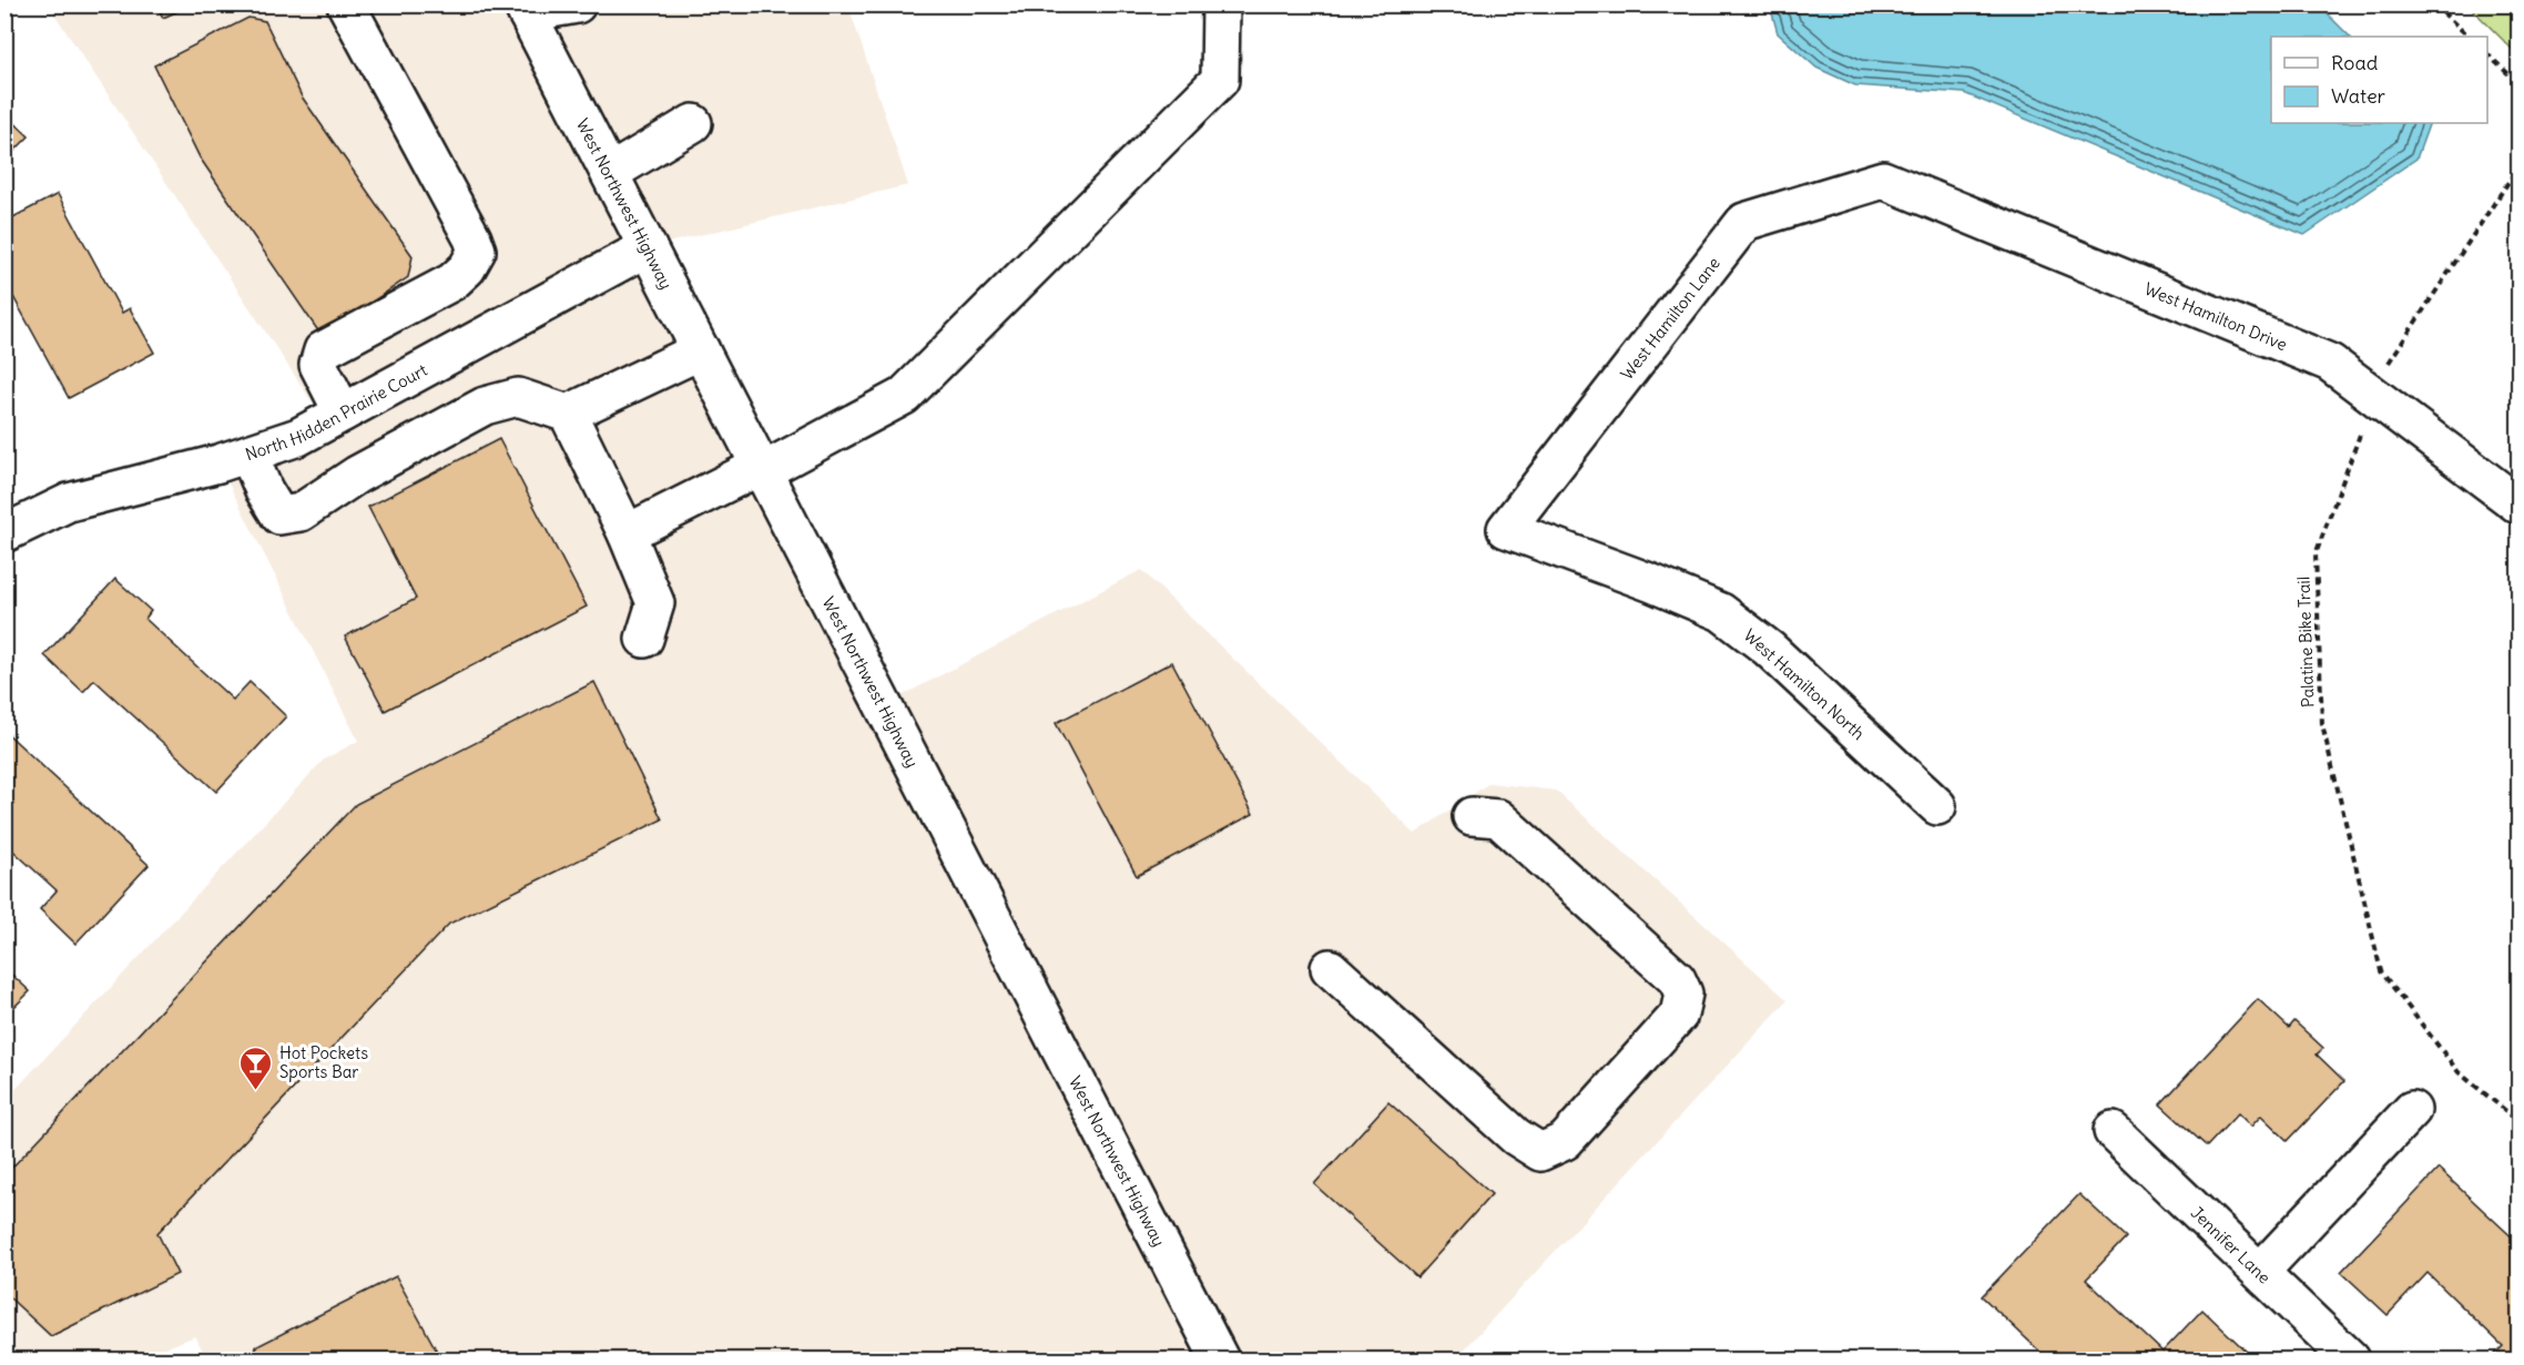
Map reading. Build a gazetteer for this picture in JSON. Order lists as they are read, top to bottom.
{
  "streets": {
    "street": [
      "West Northwest Highway",
      "West Hamilton Drive",
      "West Hamilton Lane",
      "North Hidden Prairie Court",
      "West Hamilton North",
      "Jennifer Lane"
    ],
    "path": ["Palatine Bike Trail"]
  },
  "crossings": [
    ["West Northwest Highway", "North Hidden Prairie Court"],
    ["West Hamilton Drive", "West Hamilton Lane"],
    ["West Hamilton Drive", "Palatine Bike Trail"],
    ["West Hamilton Lane", "West Hamilton North"]
  ],
  "places": {
    "bar": ["Hot Pockets Sports Bar"]
  },
  "legend": ["Road", "Water"]
}
